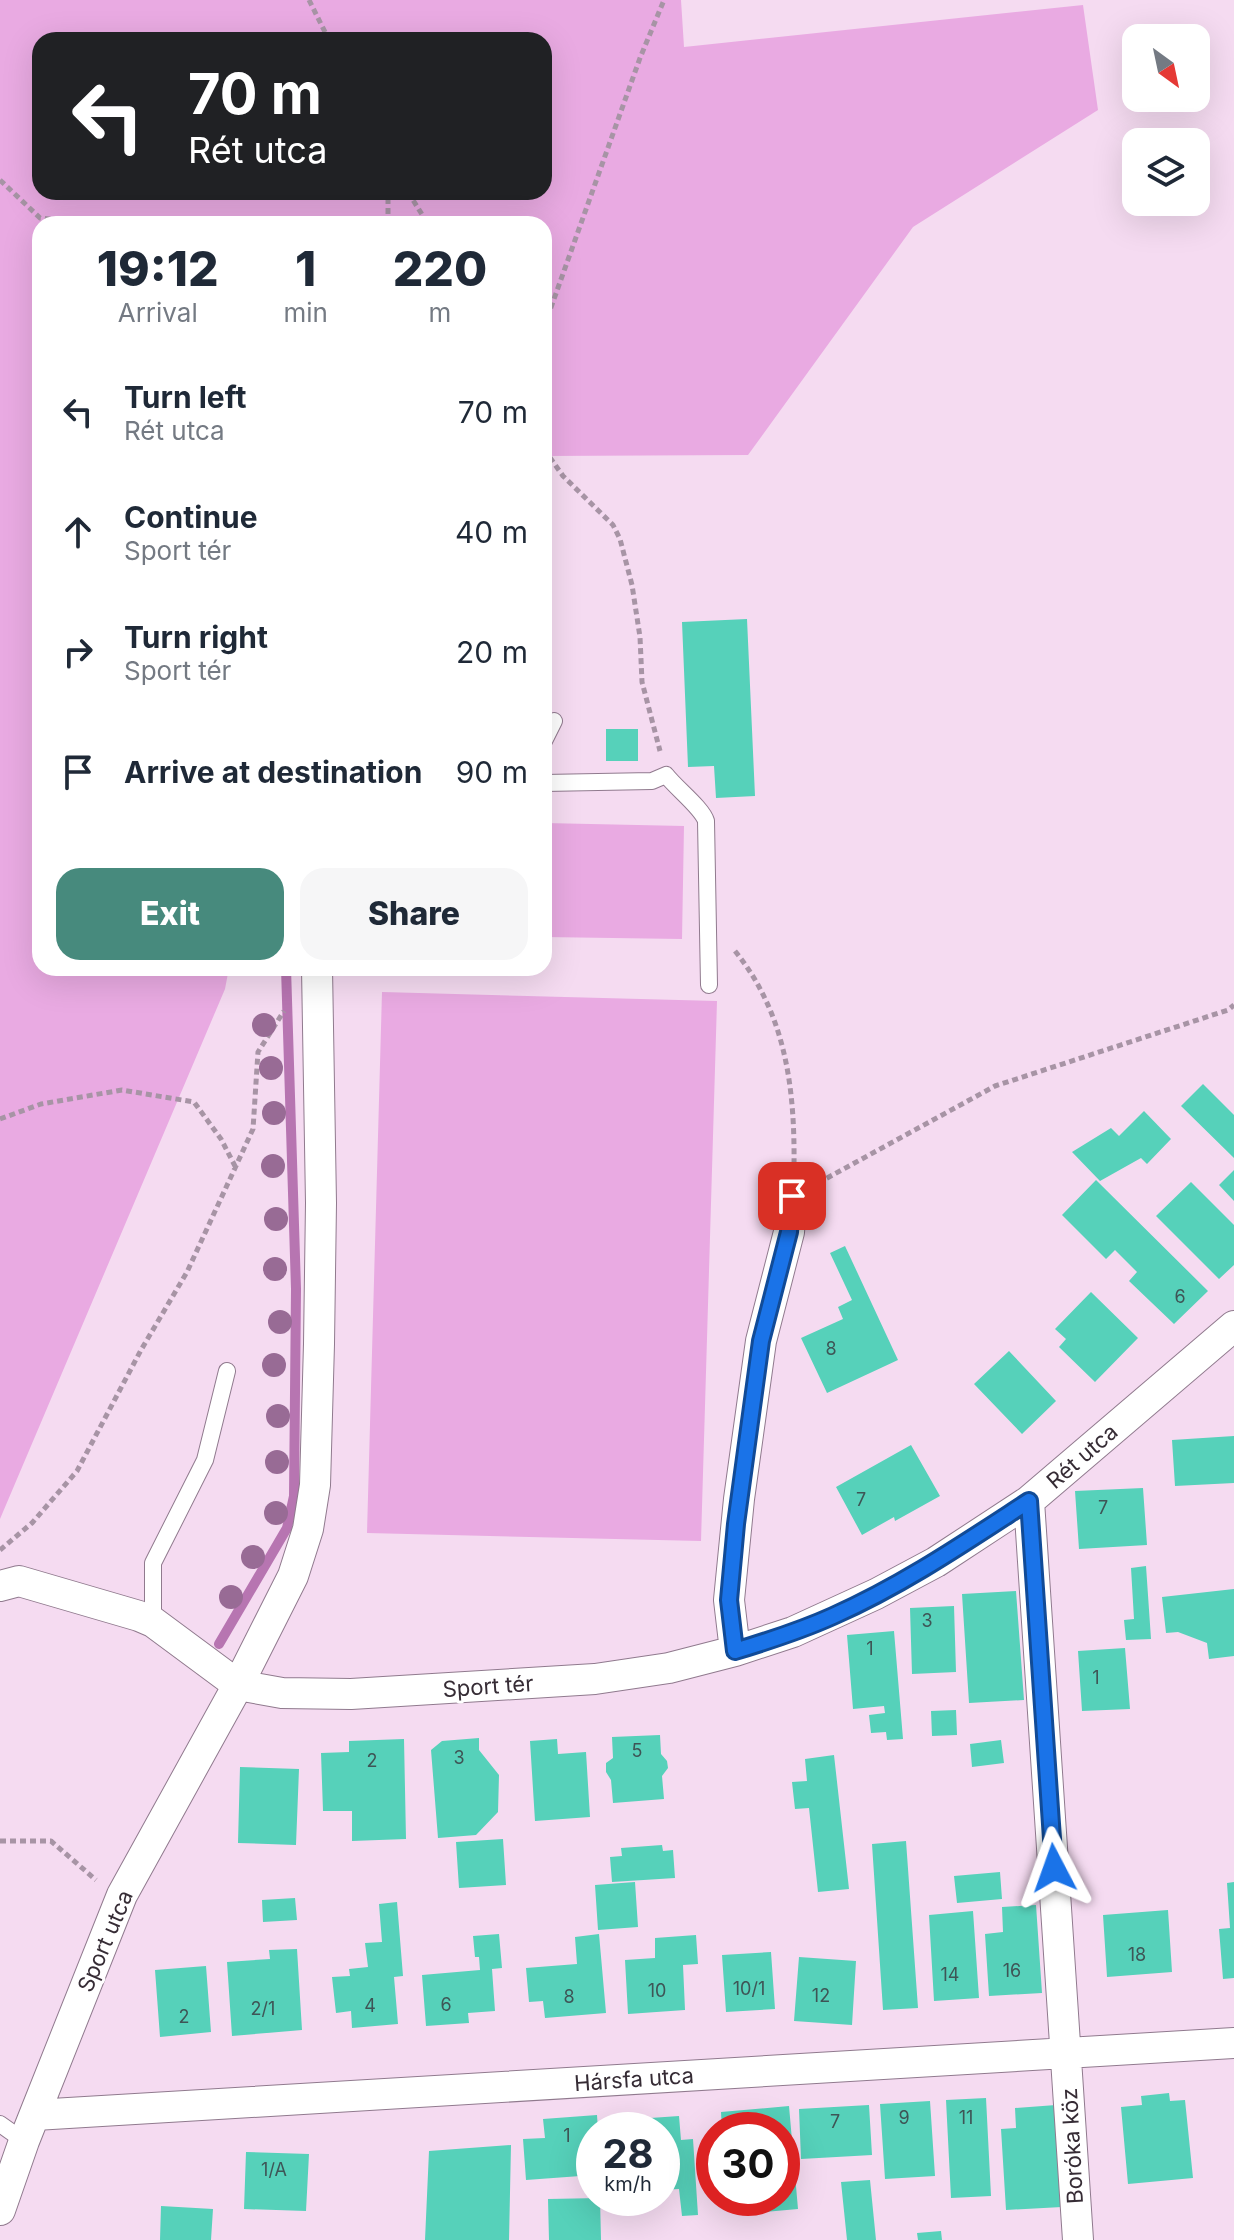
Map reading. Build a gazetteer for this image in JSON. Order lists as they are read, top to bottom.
{
  "streets": {
    "street": [
      "Rét utca",
      "Sport tér",
      "Sport utca",
      "Hársfa utca",
      "Boróka köz"
    ]
  },
  "crossings": [
    ["Rét utca", "Sport tér"],
    ["Rét utca", "Boróka köz"],
    ["Sport tér", "Sport utca"],
    ["Sport utca", "Hársfa utca"],
    ["Hársfa utca", "Boróka köz"]
  ],
  "house_numbers": [
    "6",
    "8",
    "7",
    "7",
    "3",
    "1",
    "1",
    "5",
    "3",
    "2",
    "18",
    "16",
    "14",
    "10/1",
    "10",
    "12",
    "8",
    "6",
    "4",
    "2/1",
    "2",
    "9",
    "11",
    "7",
    "1",
    "1/A"
  ],
  "north": "bottom right",
  "page": {
    "turn": ["70 m", "Rét utca"],
    "eta": [
      "19:12",
      "Arrival",
      "1",
      "min",
      "220",
      "m"
    ],
    "list": [
      {
        "name": "Turn left",
        "note": "Rét utca",
        "value": "70 m"
      },
      {
        "name": "Continue",
        "note": "Sport tér",
        "value": "40 m"
      },
      {
        "name": "Turn right",
        "note": "Sport tér",
        "value": "20 m"
      },
      {
        "name": "Arrive at destination",
        "value": "90 m"
      }
    ],
    "buttons": ["Exit", "Share"],
    "speed": "28 km/h",
    "limit": "30"
  }
}
